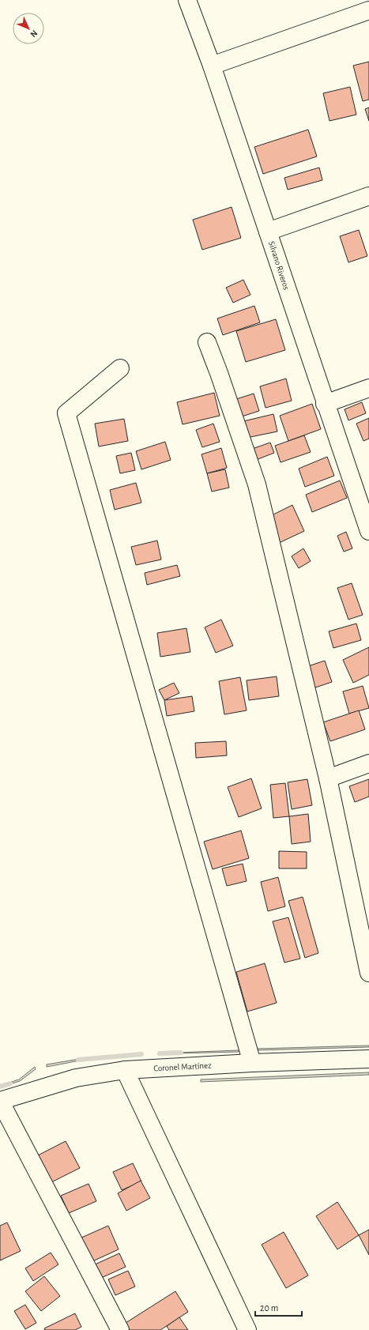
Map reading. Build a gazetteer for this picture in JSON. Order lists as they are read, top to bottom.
{
  "streets": {
    "street": ["Silvano Riveros", "Coronel Martínez"]
  },
  "scale_bar": "20 m",
  "north": "bottom right"
}
